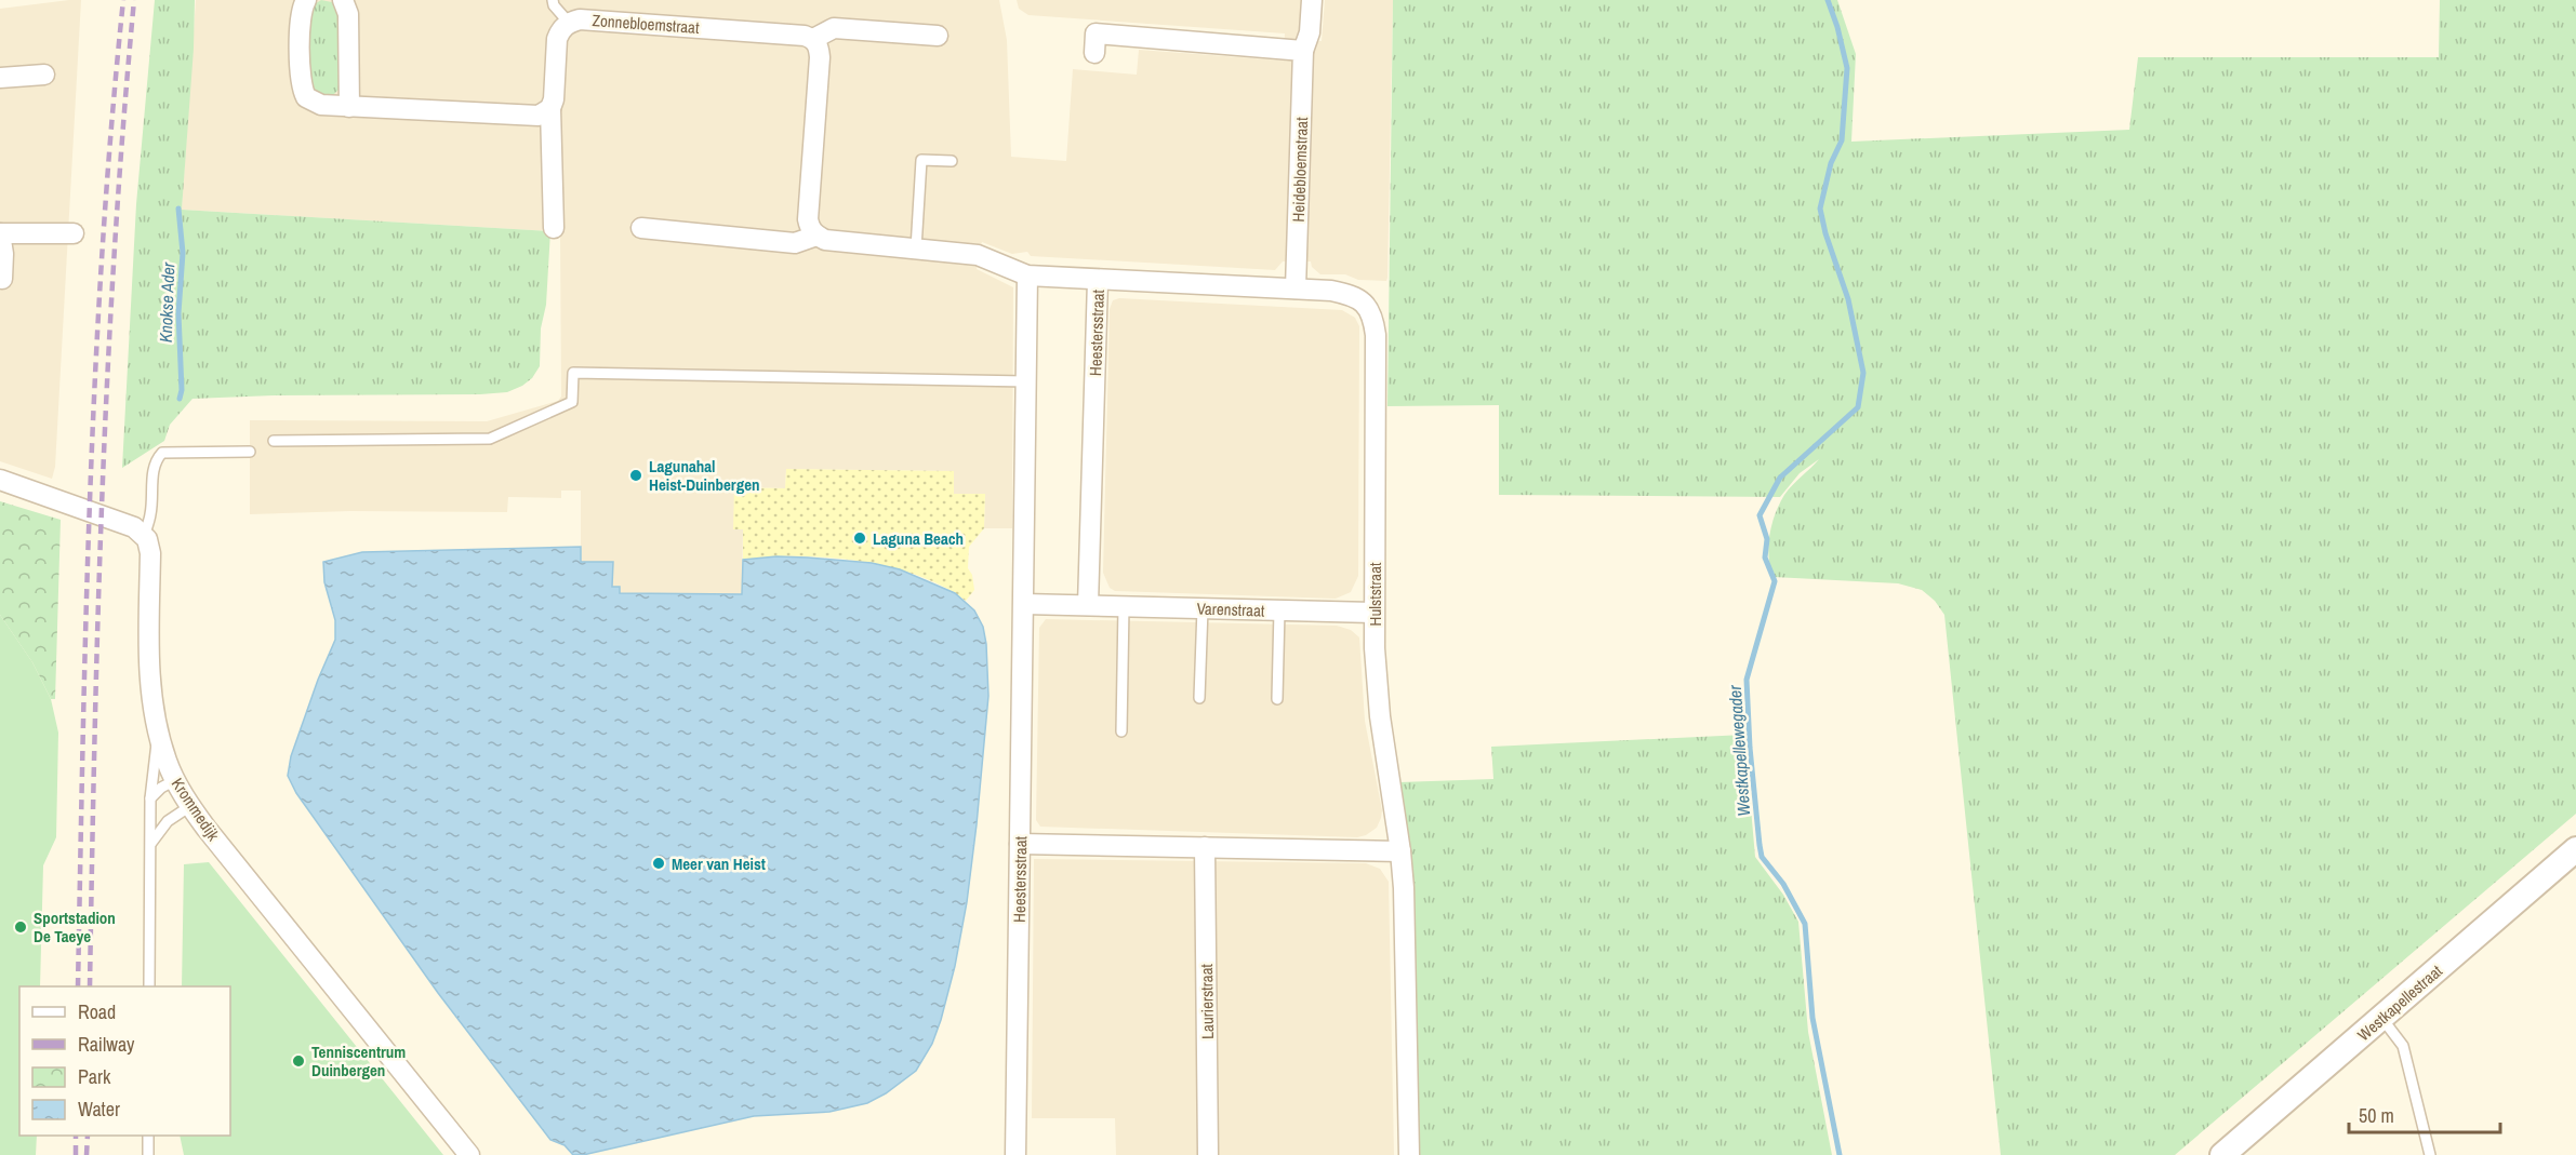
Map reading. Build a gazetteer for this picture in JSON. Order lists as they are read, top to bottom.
{
  "streets": {
    "street": [
      "Zonnebloemstraat",
      "Heidebloemstraat",
      "Heestersstraat",
      "Hulststraat",
      "Varenstraat",
      "Krommedijk",
      "Laurierstraat",
      "Westkapellestraat"
    ]
  },
  "crossings": [
    ["Heidebloemstraat", "Hulststraat"],
    ["Heestersstraat", "Hulststraat"],
    ["Heestersstraat", "Varenstraat"],
    ["Hulststraat", "Varenstraat"]
  ],
  "water": ["Knokse Ader", "Westkapellewegader"],
  "places": [
    "Lagunahal Heist-Duinbergen",
    "Laguna Beach",
    "Meer van Heist",
    "Sportstadion De Taeye",
    "Tenniscentrum Duinbergen"
  ],
  "legend": [
    "Road",
    "Railway",
    "Park",
    "Water"
  ],
  "scale_bar": "50 m"
}
